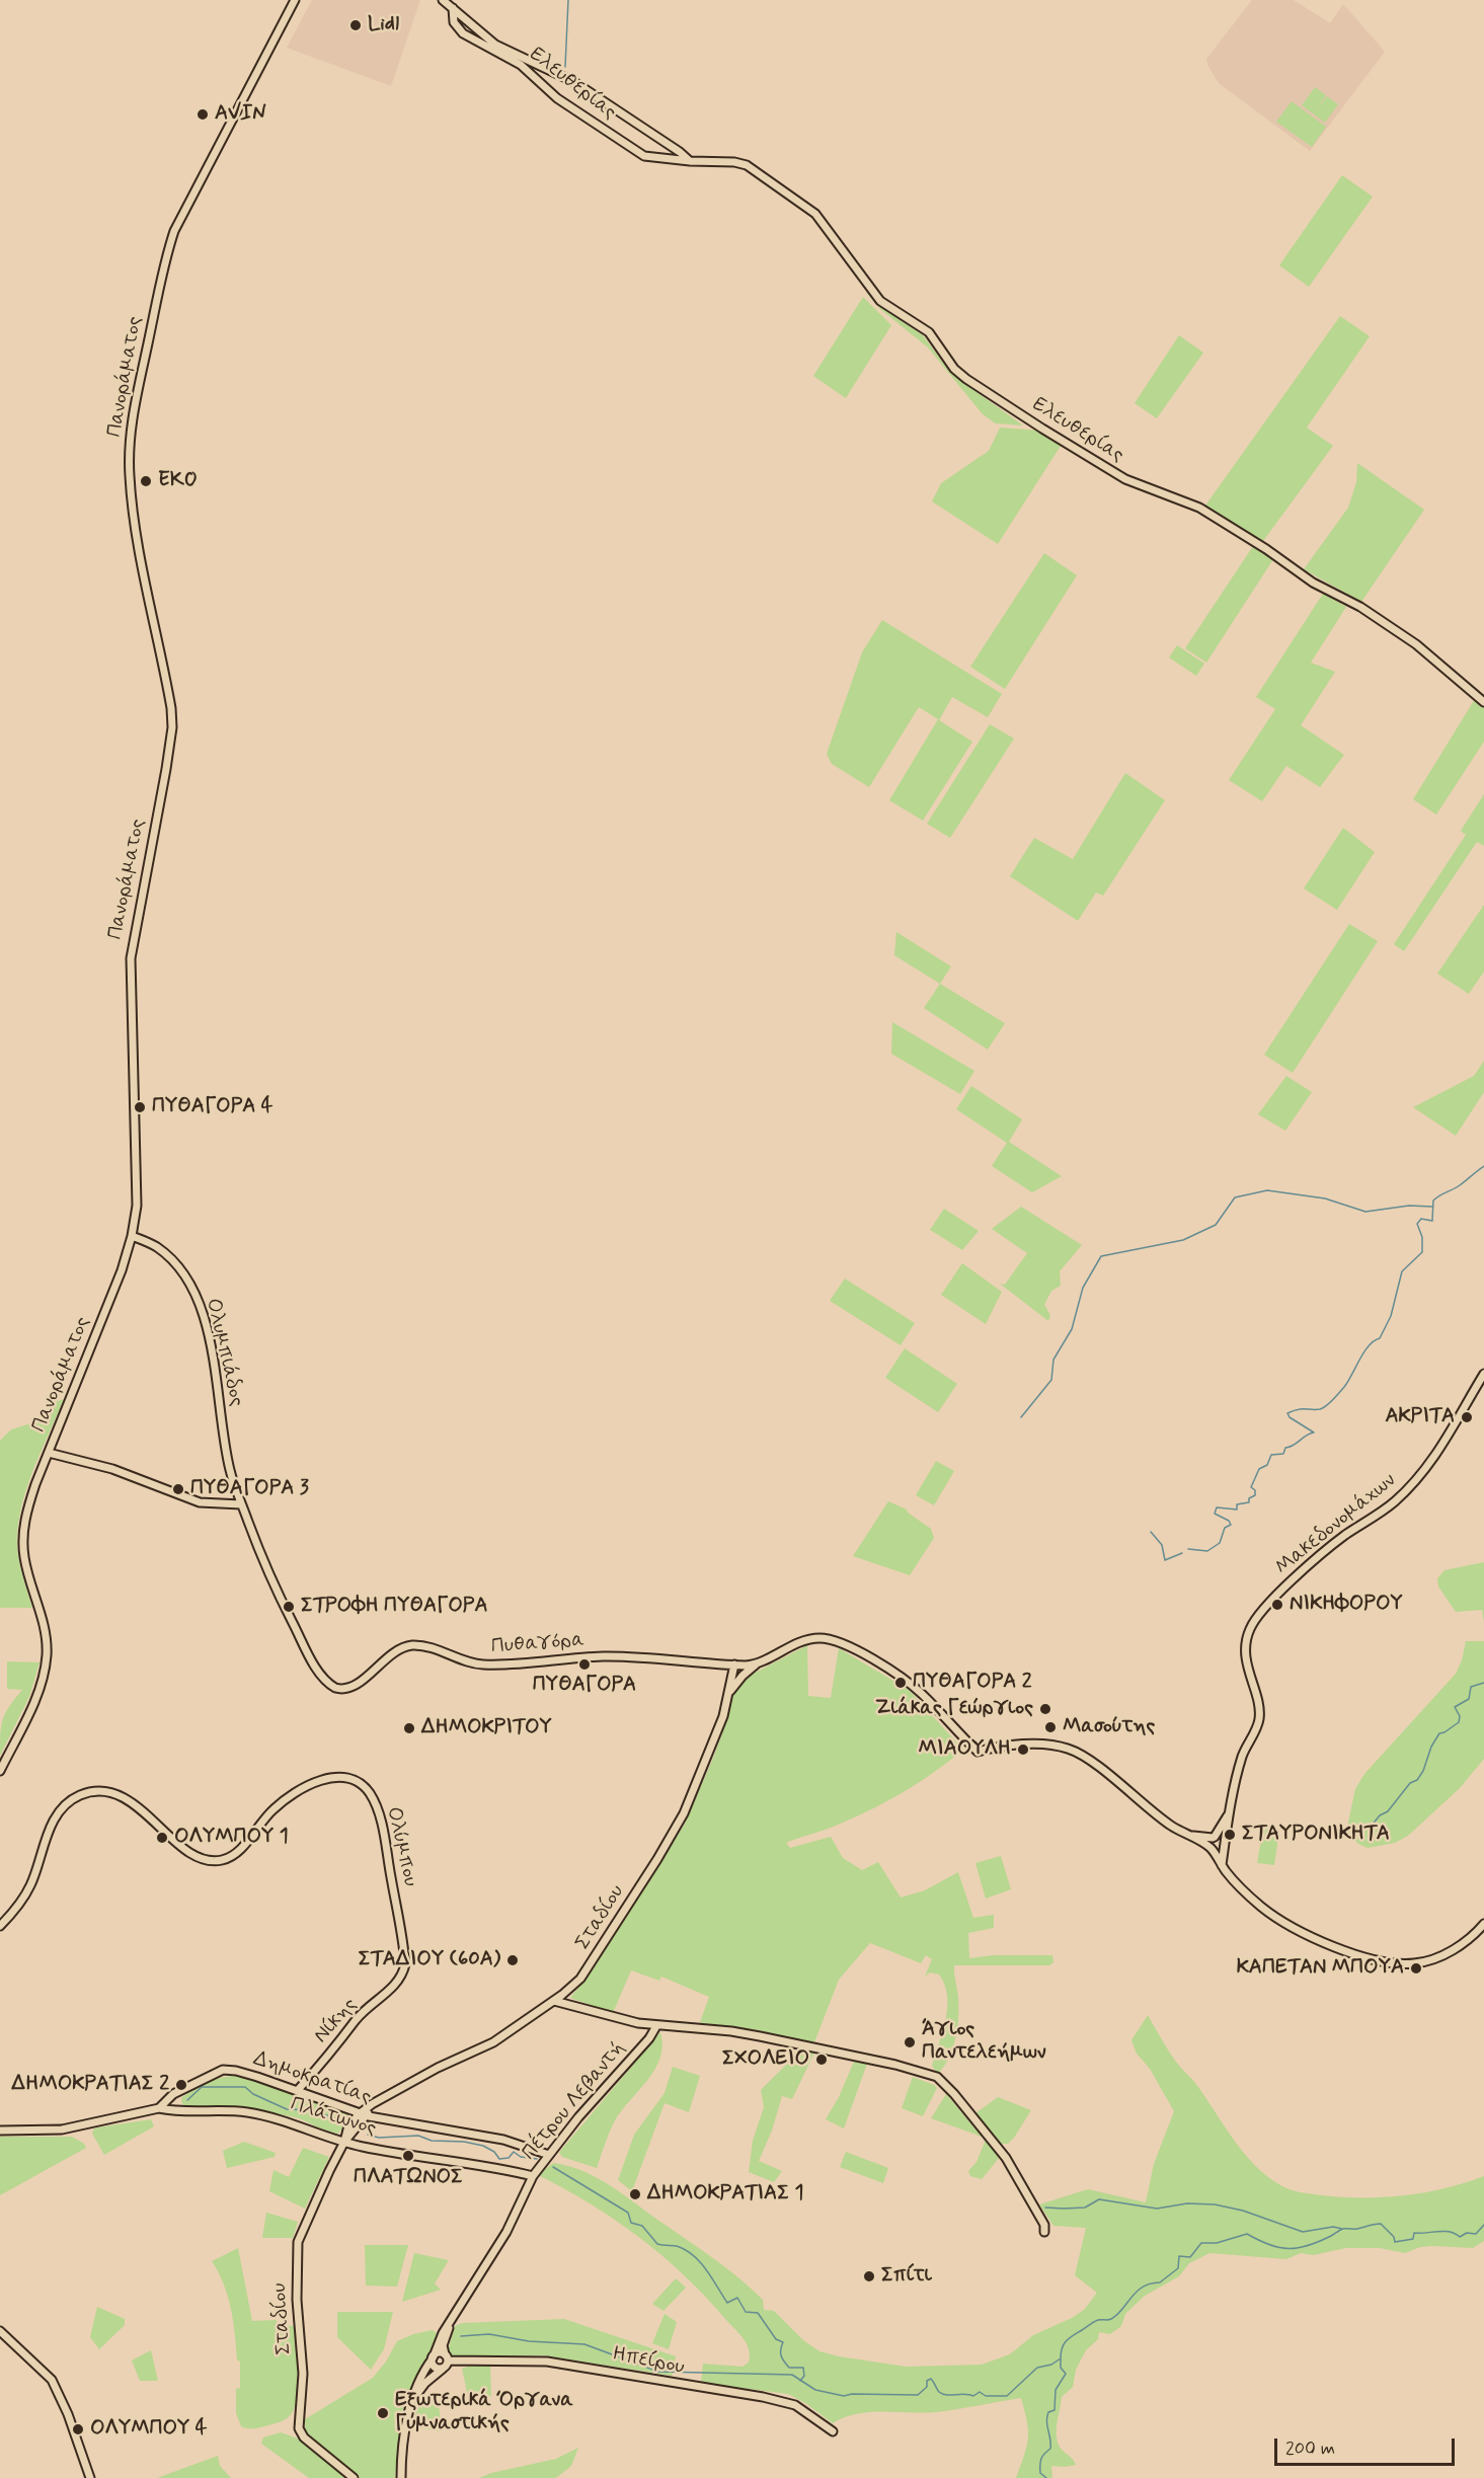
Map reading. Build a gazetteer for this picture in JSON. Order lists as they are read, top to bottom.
{
  "streets": {
    "street": [
      "Ελευθερίας",
      "Πανοράματος",
      "Ολυμπιάδος",
      "Μακεδονομάχων",
      "Πυθαγόρα",
      "Ολύμπου",
      "Σταδίου",
      "Νίκης",
      "Δημοκρατίας",
      "Πέτρου Λεβαντή",
      "Πλάτωνος",
      "Ηπείρου"
    ]
  },
  "crossings": [
    ["Πανοράματος", "Ολυμπιάδος"],
    ["Ολυμπιάδος", "Πυθαγόρα"],
    ["Πυθαγόρα", "Σταδίου"],
    ["Ολύμπου", "Νίκης"],
    ["Σταδίου", "Δημοκρατίας"],
    ["Σταδίου", "Πλάτωνος"],
    ["Νίκης", "Δημοκρατίας"],
    ["Δημοκρατίας", "Πέτρου Λεβαντή"],
    ["Δημοκρατίας", "Πλάτωνος"],
    ["Πέτρου Λεβαντή", "Πλάτωνος"],
    ["Πέτρου Λεβαντή", "Ηπείρου"]
  ],
  "places": [
    "Lidl",
    "AVIN",
    "EKO",
    "ΠΥΘΑΓΟΡΑ 4",
    "ΑΚΡΙΤΑ",
    "ΠΥΘΑΓΟΡΑ 3",
    "ΝΙΚΗΦΟΡΟΥ",
    "ΣΤΡΟΦΗ ΠΥΘΑΓΟΡΑ",
    "ΠΥΘΑΓΟΡΑ",
    "ΠΥΘΑΓΟΡΑ 2",
    "Ζιάκας Γεώργιος",
    "Μασούτης",
    "ΔΗΜΟΚΡΙΤΟΥ",
    "ΜΙΑΟΥΛΗ",
    "ΣΤΑΥΡΟΝΙΚΗΤΑ",
    "ΟΛΥΜΠΟΥ 1",
    "ΣΤΑΔΙΟΥ (60A)",
    "ΚΑΠΕΤΑΝ ΜΠΟΥΑ",
    "Άγιος Παντελεήμων",
    "ΣΧΟΛΕΙΟ",
    "ΔΗΜΟΚΡΑΤΙΑΣ 2",
    "ΠΛΑΤΩΝΟΣ",
    "ΔΗΜΟΚΡΑΤΙΑΣ 1",
    "Σπίτι",
    "Εξωτερικά Όργανα Γυμναστικής",
    "ΟΛΥΜΠΟΥ 4"
  ],
  "scale_bar": "200 m"
}
